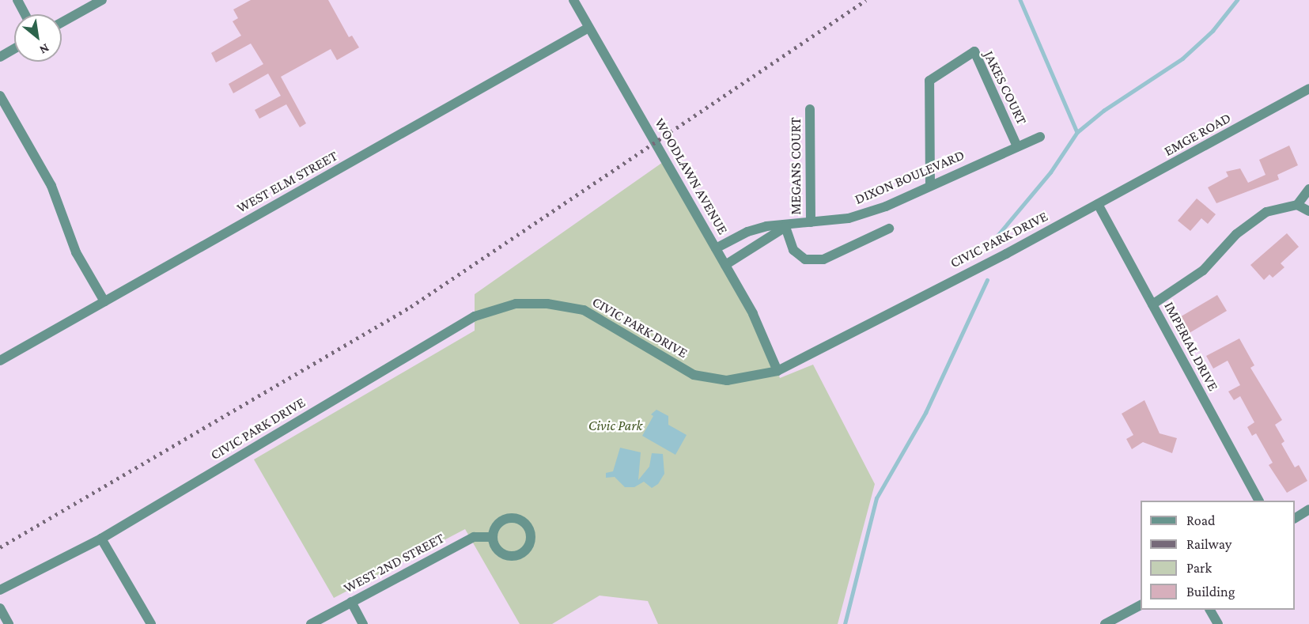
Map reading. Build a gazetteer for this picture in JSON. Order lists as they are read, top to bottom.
{
  "streets": {
    "street": [
      "JAKES COURT",
      "EMGE ROAD",
      "MEGANS COURT",
      "WOODLAWN AVENUE",
      "DIXON BOULEVARD",
      "WEST ELM STREET",
      "CIVIC PARK DRIVE",
      "IMPERIAL DRIVE",
      "WEST 2ND STREET"
    ]
  },
  "crossings": [
    ["JAKES COURT", "DIXON BOULEVARD"],
    ["EMGE ROAD", "CIVIC PARK DRIVE"],
    ["EMGE ROAD", "IMPERIAL DRIVE"],
    ["MEGANS COURT", "DIXON BOULEVARD"],
    ["WOODLAWN AVENUE", "DIXON BOULEVARD"],
    ["WOODLAWN AVENUE", "WEST ELM STREET"],
    ["WOODLAWN AVENUE", "CIVIC PARK DRIVE"],
    ["CIVIC PARK DRIVE", "IMPERIAL DRIVE"]
  ],
  "parks": ["Civic Park"],
  "legend": [
    "Road",
    "Railway",
    "Park",
    "Building"
  ],
  "north": "bottom right"
}
